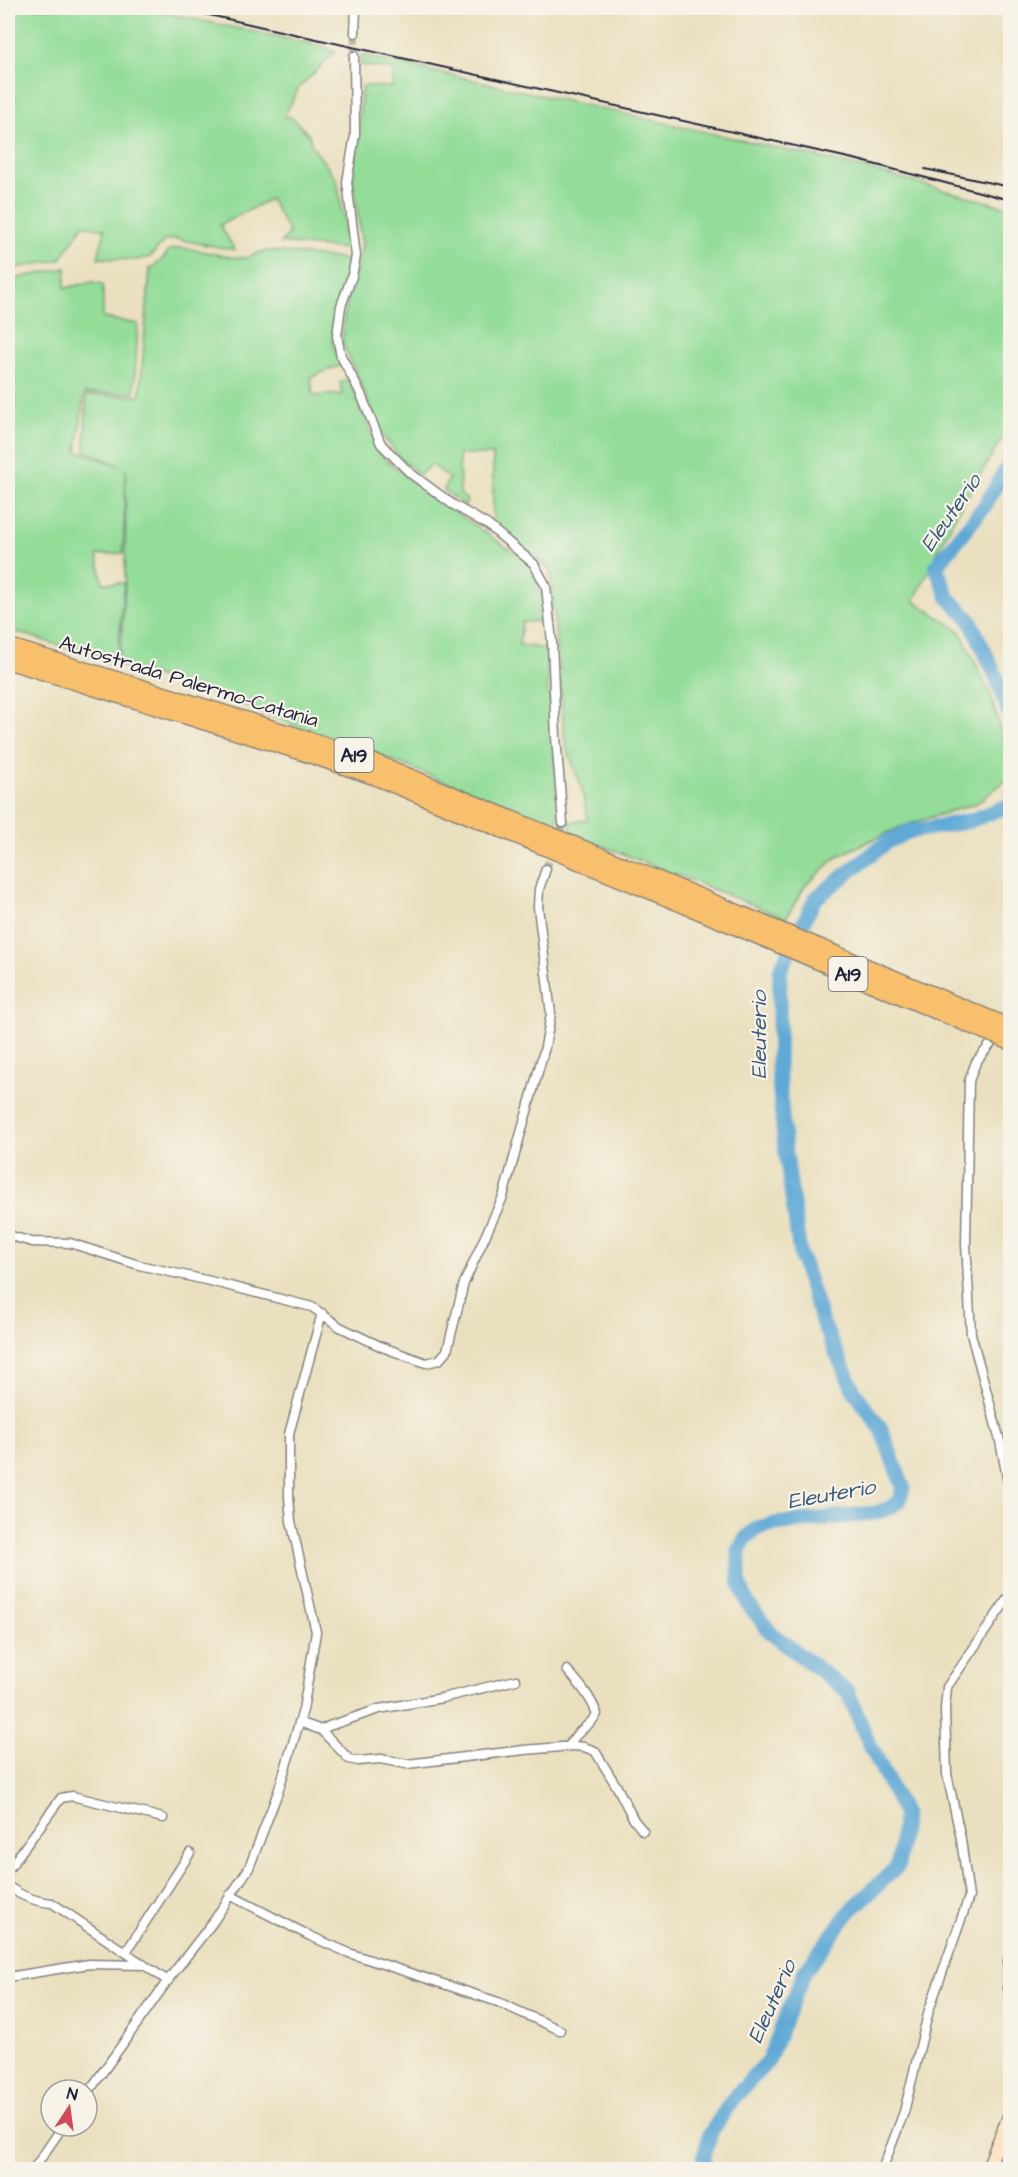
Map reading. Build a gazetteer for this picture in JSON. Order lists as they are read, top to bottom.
{
  "streets": {
    "highway": ["Autostrada Palermo-Catania", "A19"]
  },
  "crossings": [
    ["Autostrada Palermo-Catania", "A19"]
  ],
  "water": ["Eleuterio"],
  "north": "top"
}
